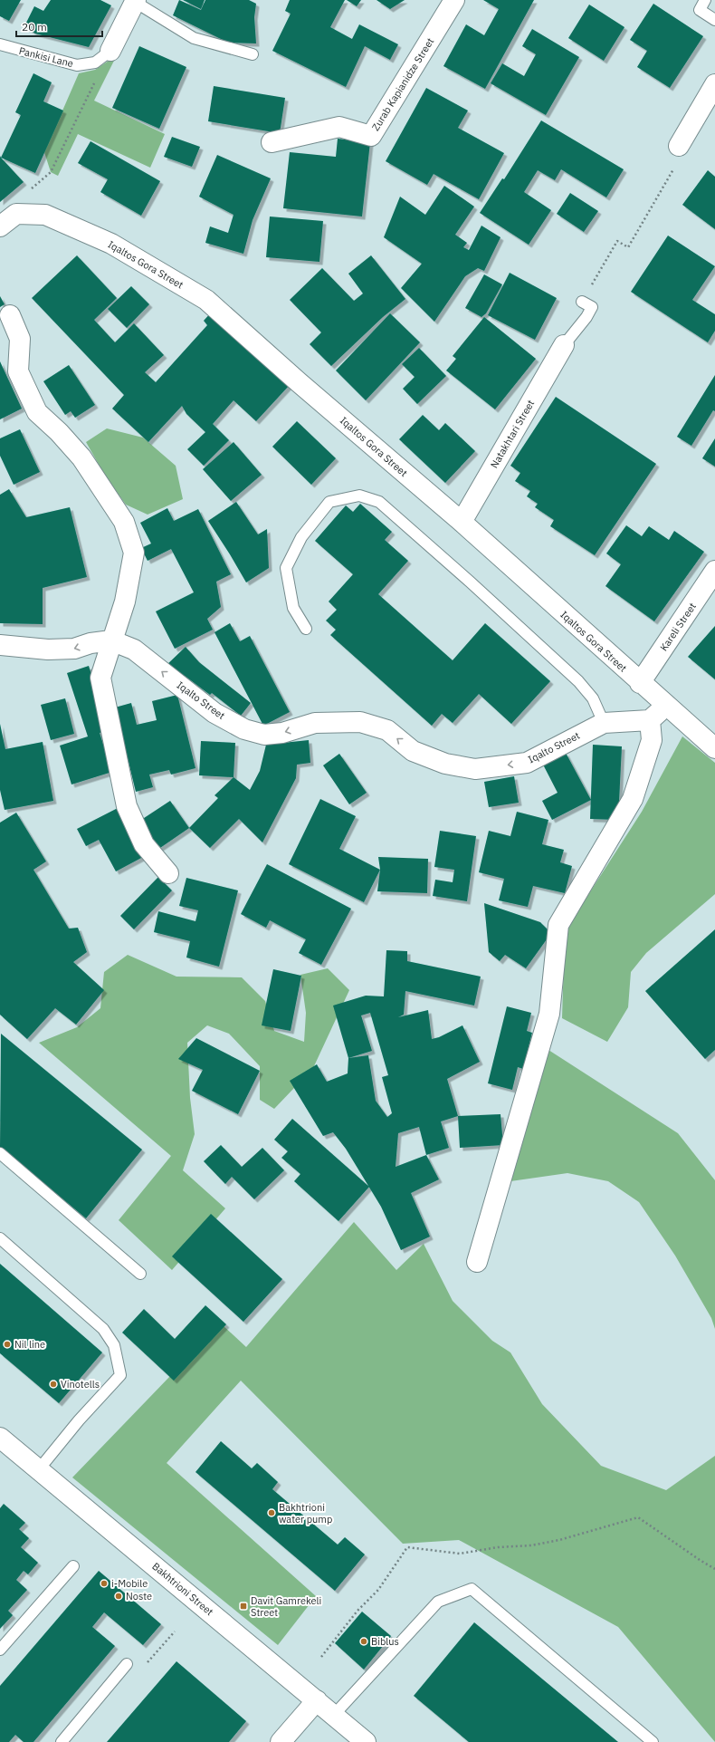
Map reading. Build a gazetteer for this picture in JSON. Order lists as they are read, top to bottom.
{
  "streets": {
    "street": [
      "Zurab Kapianidze Street",
      "Iqaltos Gora Street",
      "Natakhtari Street",
      "Kareli Street",
      "Iqalto Street",
      "Bakhtrioni Street"
    ],
    "lane": ["Pankisi Lane"]
  },
  "crossings": [
    ["Iqaltos Gora Street", "Natakhtari Street"],
    ["Iqaltos Gora Street", "Kareli Street"]
  ],
  "one_way": ["Iqalto Street"],
  "places": {
    "other": [
      "Nil line",
      "Vinotells",
      "Bakhtrioni water pump",
      "i-Mobile",
      "Noste",
      "Biblus"
    ],
    "transit": ["Davit Gamrekeli Street"]
  },
  "scale_bar": "20 m"
}
